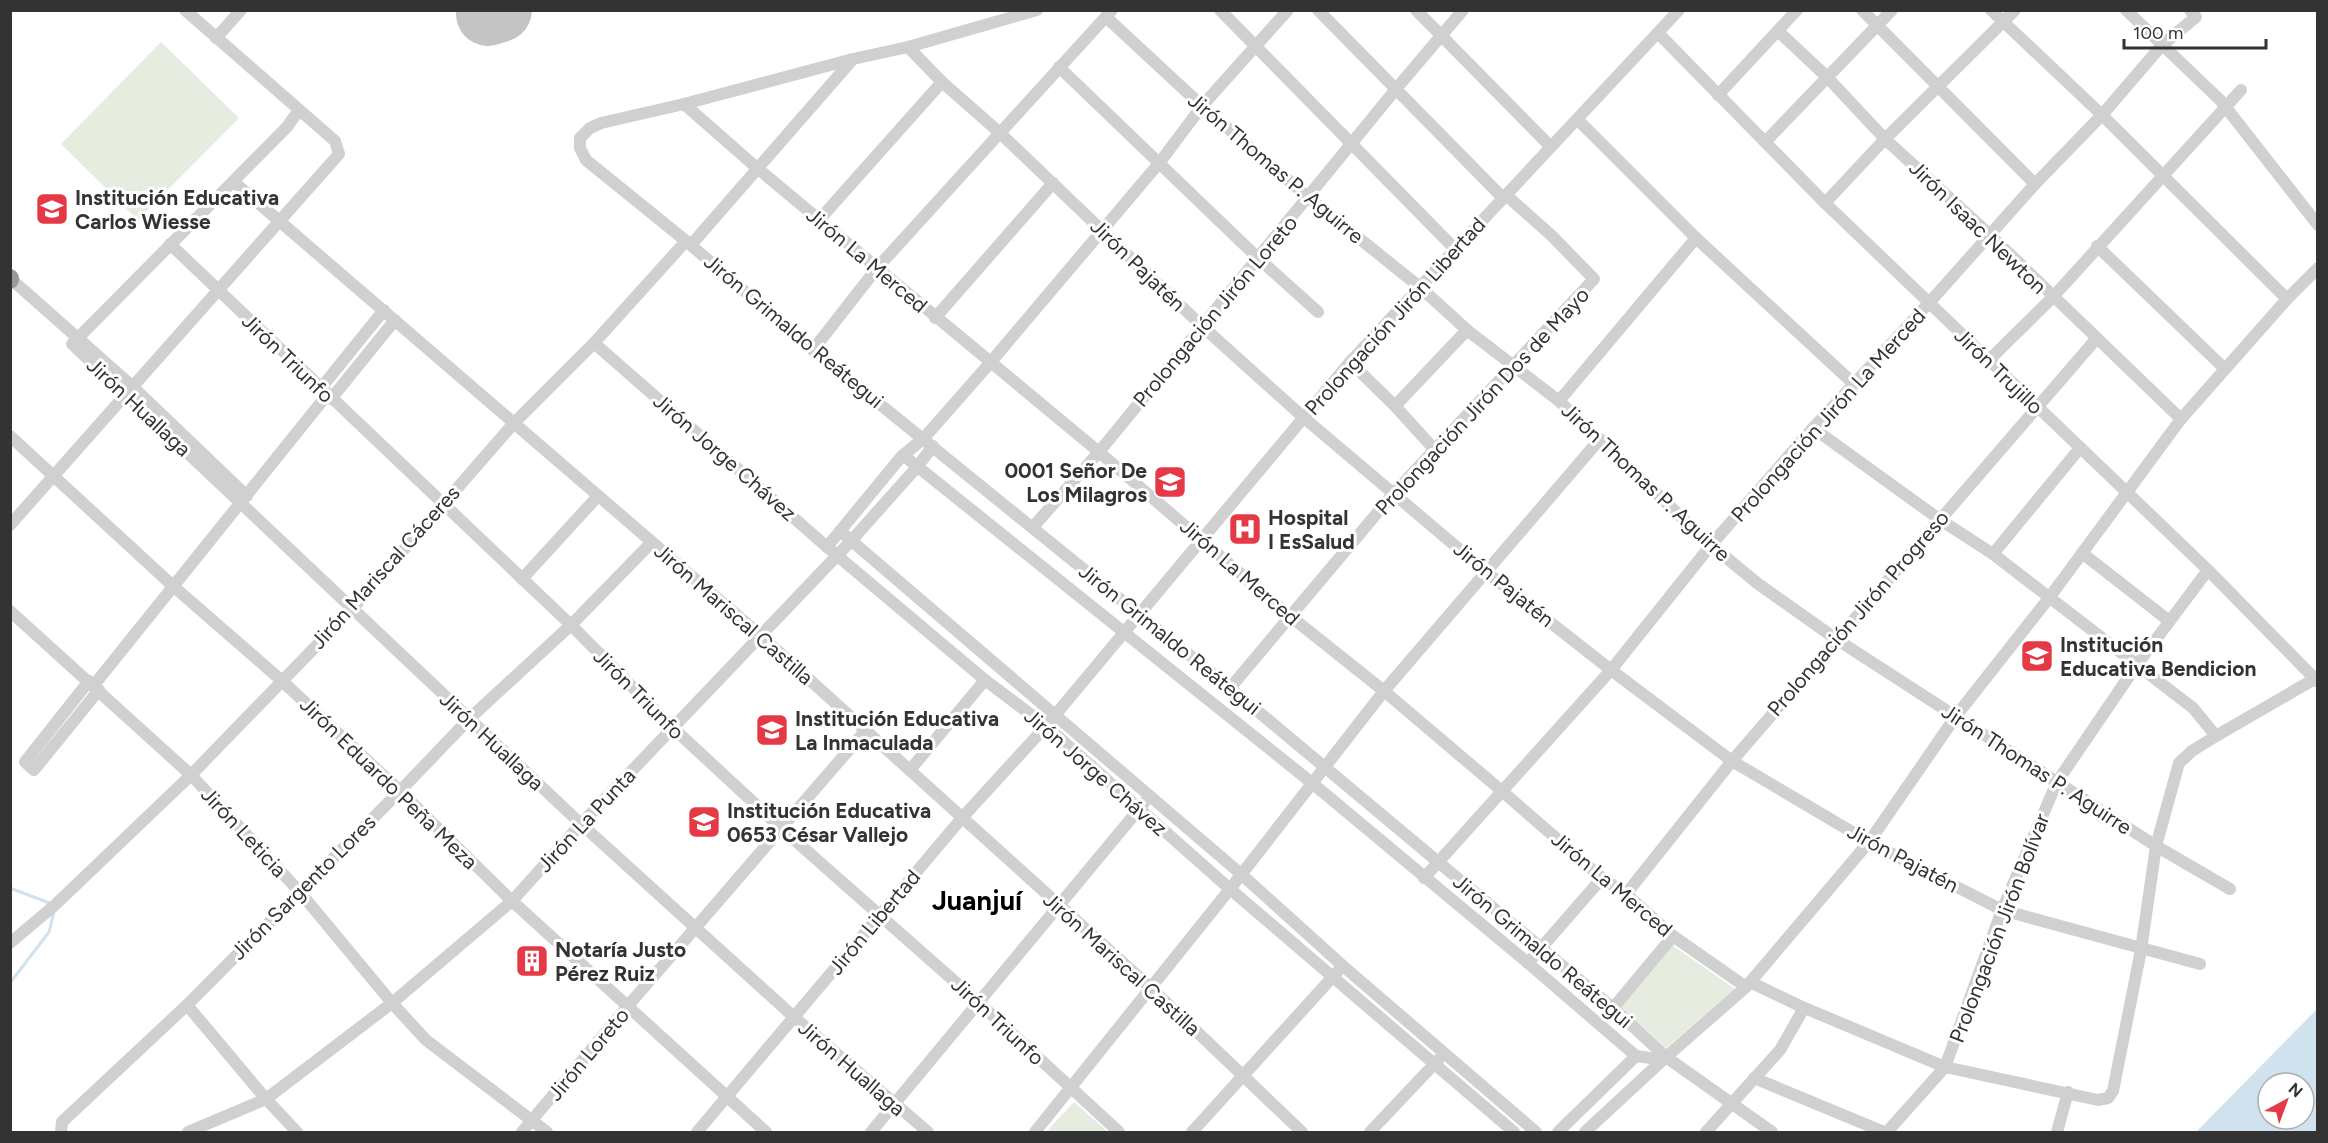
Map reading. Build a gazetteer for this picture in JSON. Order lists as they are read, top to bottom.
{
  "streets": {
    "street": [
      "Jirón Thomas P. Aguirre",
      "Jirón Isaac Newton",
      "Jirón La Merced",
      "Jirón Pajatén",
      "Prolongación Jirón Loreto",
      "Prolongación Jirón Libertad",
      "Jirón Grimaldo Reátegui",
      "Jirón Triunfo",
      "Jirón Trujillo",
      "Prolongación Jirón Dos de Mayo",
      "Jirón Huallaga",
      "Prolongación Jirón La Merced",
      "Jirón Jorge Chávez",
      "Jirón Mariscal Cáceres",
      "Prolongación Jirón Progreso",
      "Jirón Mariscal Castilla",
      "Jirón Eduardo Peña Meza",
      "Jirón La Punta",
      "Jirón Leticia",
      "Jirón Sargento Lores",
      "Jirón Libertad",
      "Prolongación Jirón Bolívar",
      "Jirón Loreto"
    ]
  },
  "crossings": [
    ["Jirón Thomas P. Aguirre", "Prolongación Jirón Loreto"],
    ["Jirón Thomas P. Aguirre", "Prolongación Jirón Libertad"],
    ["Jirón Thomas P. Aguirre", "Prolongación Jirón Dos de Mayo"],
    ["Jirón Thomas P. Aguirre", "Prolongación Jirón La Merced"],
    ["Jirón Thomas P. Aguirre", "Prolongación Jirón Progreso"],
    ["Jirón Thomas P. Aguirre", "Prolongación Jirón Bolívar"],
    ["Jirón Isaac Newton", "Prolongación Jirón La Merced"],
    ["Jirón Isaac Newton", "Prolongación Jirón Progreso"],
    ["Jirón La Merced", "Jirón Pajatén"],
    ["Jirón La Merced", "Prolongación Jirón Loreto"],
    ["Jirón La Merced", "Prolongación Jirón Libertad"],
    ["Jirón La Merced", "Jirón Grimaldo Reátegui"],
    ["Jirón La Merced", "Prolongación Jirón Dos de Mayo"],
    ["Jirón La Merced", "Prolongación Jirón La Merced"],
    ["Jirón La Merced", "Jirón Mariscal Cáceres"],
    ["Jirón La Merced", "Prolongación Jirón Progreso"],
    ["Jirón La Merced", "Prolongación Jirón Bolívar"],
    ["Jirón Pajatén", "Prolongación Jirón Loreto"],
    ["Jirón Pajatén", "Prolongación Jirón Libertad"],
    ["Jirón Pajatén", "Prolongación Jirón Dos de Mayo"],
    ["Jirón Pajatén", "Prolongación Jirón La Merced"],
    ["Jirón Pajatén", "Prolongación Jirón Progreso"],
    ["Jirón Pajatén", "Prolongación Jirón Bolívar"],
    ["Prolongación Jirón Loreto", "Jirón Grimaldo Reátegui"],
    ["Prolongación Jirón Libertad", "Jirón Grimaldo Reátegui"],
    ["Prolongación Jirón Libertad", "Jirón Trujillo"],
    ["Prolongación Jirón Libertad", "Prolongación Jirón Dos de Mayo"],
    ["Prolongación Jirón Libertad", "Jirón Libertad"],
    ["Jirón Grimaldo Reátegui", "Prolongación Jirón Dos de Mayo"],
    ["Jirón Grimaldo Reátegui", "Prolongación Jirón La Merced"],
    ["Jirón Grimaldo Reátegui", "Jirón Mariscal Cáceres"],
    ["Jirón Grimaldo Reátegui", "Jirón La Punta"],
    ["Jirón Grimaldo Reátegui", "Jirón Libertad"],
    ["Jirón Triunfo", "Jirón Mariscal Cáceres"],
    ["Jirón Triunfo", "Jirón La Punta"],
    ["Jirón Triunfo", "Jirón Sargento Lores"],
    ["Jirón Triunfo", "Jirón Libertad"],
    ["Jirón Triunfo", "Jirón Loreto"],
    ["Jirón Trujillo", "Prolongación Jirón La Merced"],
    ["Jirón Trujillo", "Prolongación Jirón Progreso"],
    ["Jirón Trujillo", "Prolongación Jirón Bolívar"],
    ["Jirón Huallaga", "Jirón Mariscal Cáceres"],
    ["Jirón Huallaga", "Jirón La Punta"],
    ["Jirón Huallaga", "Jirón Sargento Lores"],
    ["Jirón Huallaga", "Jirón Libertad"],
    ["Jirón Huallaga", "Jirón Loreto"],
    ["Jirón Jorge Chávez", "Jirón Mariscal Cáceres"],
    ["Jirón Jorge Chávez", "Jirón La Punta"],
    ["Jirón Jorge Chávez", "Jirón Libertad"],
    ["Jirón Mariscal Cáceres", "Jirón Mariscal Castilla"],
    ["Jirón Mariscal Cáceres", "Jirón Eduardo Peña Meza"],
    ["Jirón Mariscal Cáceres", "Jirón Leticia"],
    ["Jirón Mariscal Castilla", "Jirón La Punta"],
    ["Jirón Mariscal Castilla", "Jirón Sargento Lores"],
    ["Jirón Mariscal Castilla", "Jirón Libertad"],
    ["Jirón Mariscal Castilla", "Jirón Loreto"],
    ["Jirón Eduardo Peña Meza", "Jirón La Punta"],
    ["Jirón Eduardo Peña Meza", "Jirón Sargento Lores"],
    ["Jirón Eduardo Peña Meza", "Jirón Libertad"],
    ["Jirón Eduardo Peña Meza", "Jirón Loreto"],
    ["Jirón La Punta", "Jirón Leticia"],
    ["Jirón Leticia", "Jirón Sargento Lores"],
    ["Jirón Leticia", "Jirón Loreto"]
  ],
  "districts": ["Juanjuí"],
  "places": {
    "school or university": [
      "Institución Educativa Carlos Wiesse",
      "0001 Señor De Los Milagros",
      "Institución Educativa Bendicion",
      "Institución Educativa La Inmaculada",
      "Institución Educativa 0653 César Vallejo"
    ],
    "hospital": ["Hospital I EsSalud"],
    "building": ["Notaría Justo Pérez Ruiz"]
  },
  "scale_bar": "100 m",
  "north": "top right"
}
